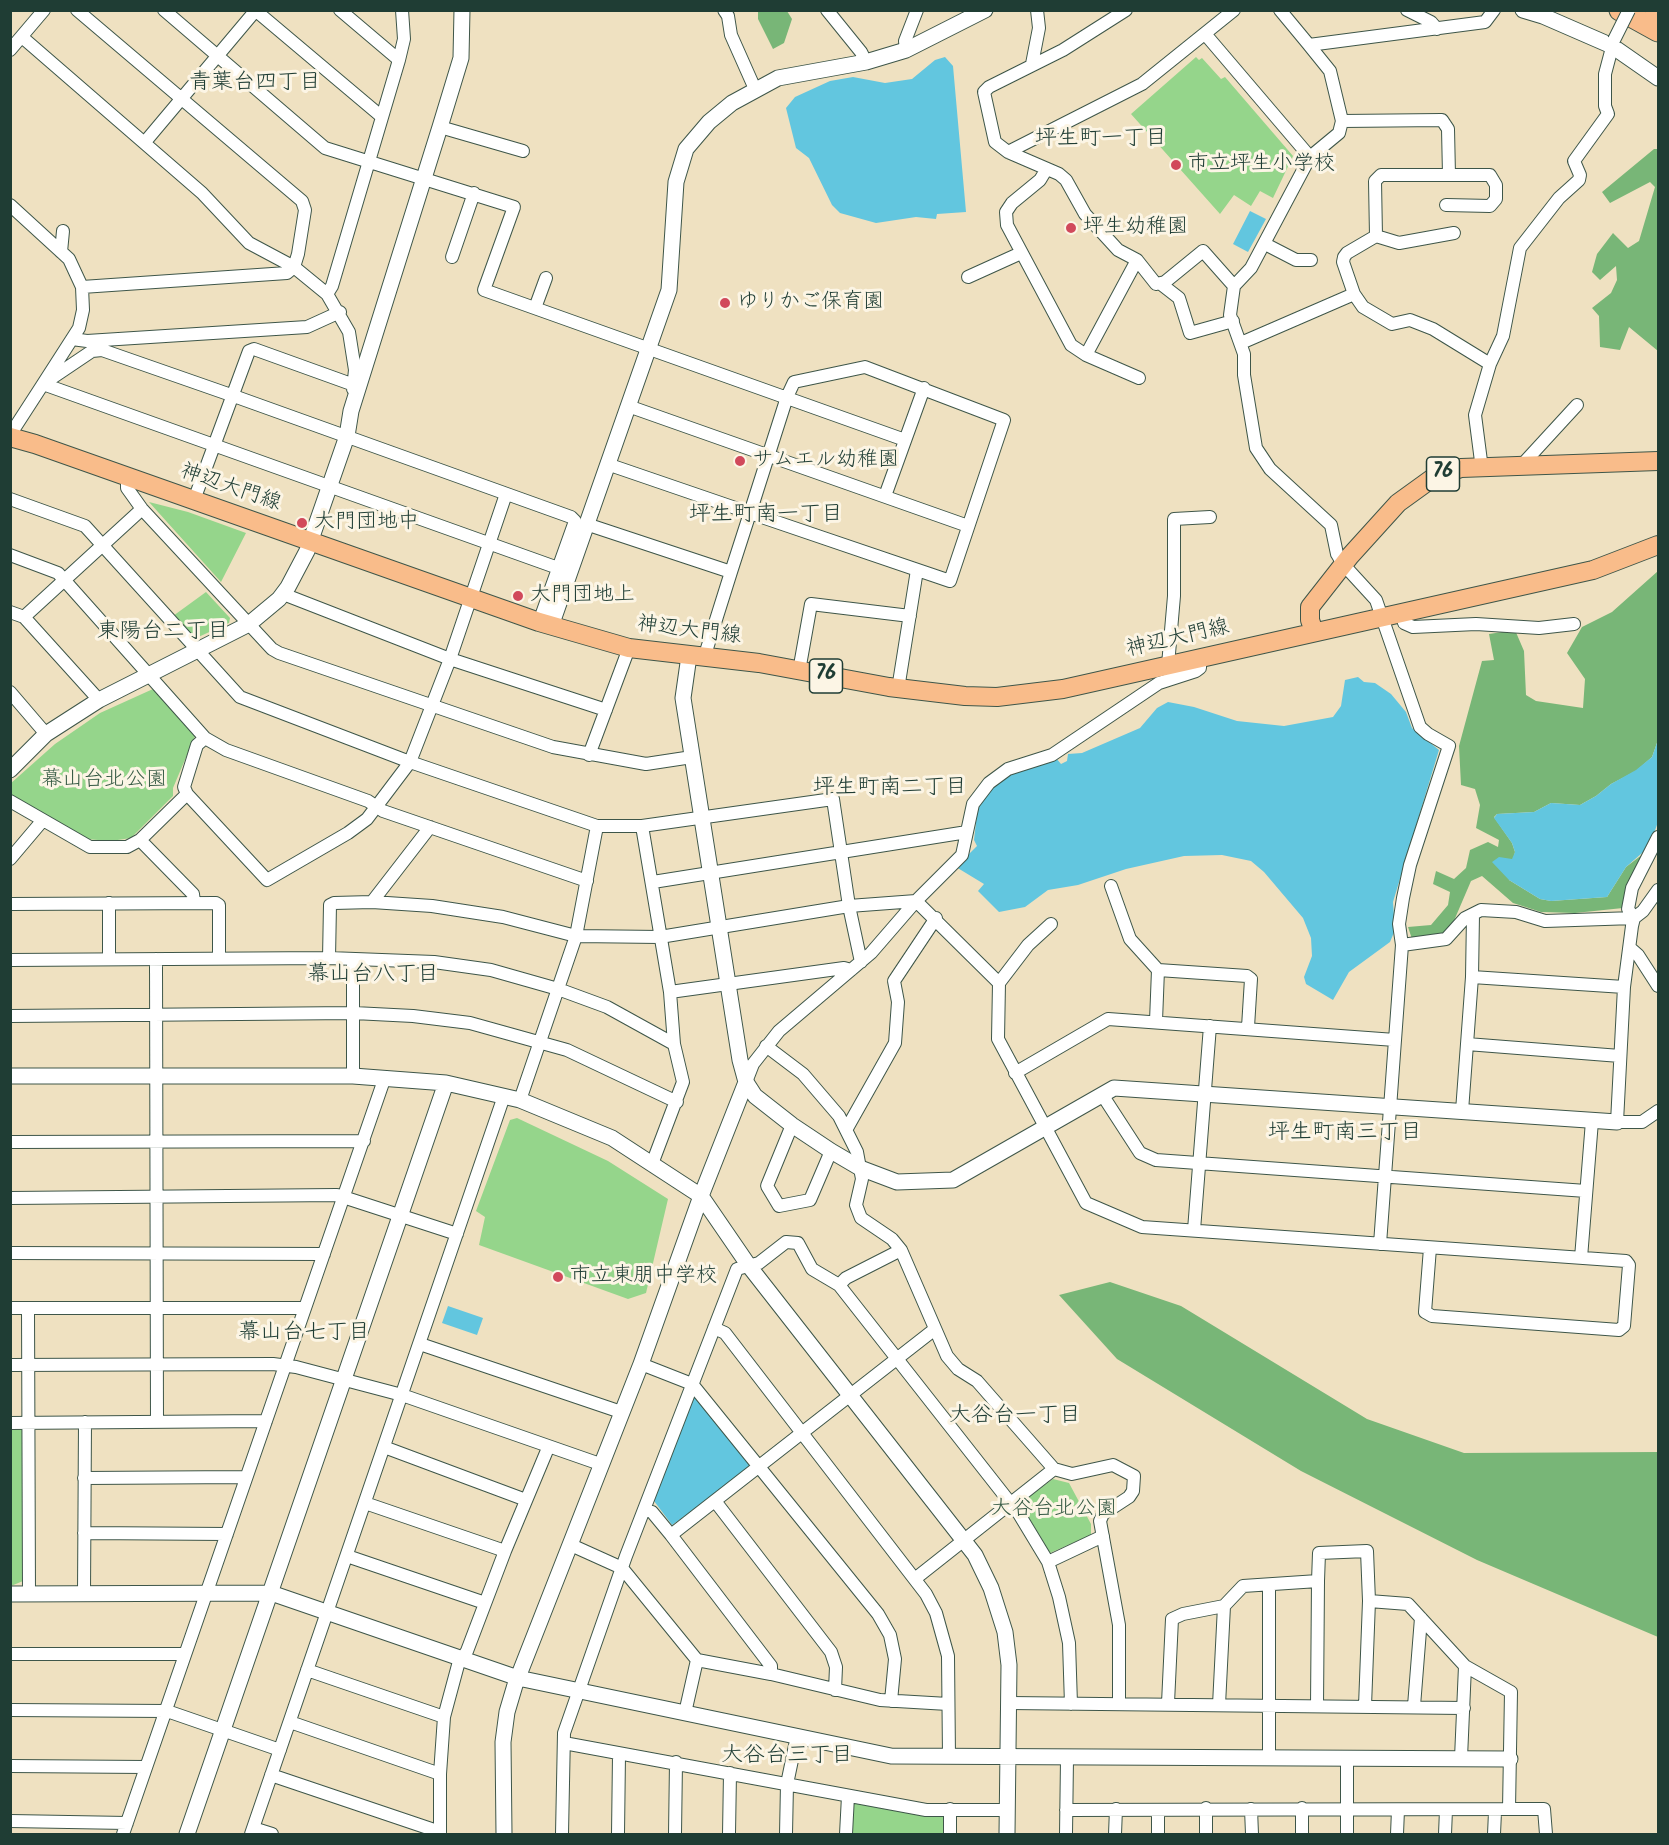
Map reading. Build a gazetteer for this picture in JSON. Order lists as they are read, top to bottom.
{
  "streets": {
    "main road": ["76", "神辺大門線"]
  },
  "crossings": [
    ["76", "神辺大門線"]
  ],
  "districts": [
    "青葉台四丁目",
    "坪生町一丁目",
    "坪生町南一丁目",
    "東陽台二丁目",
    "坪生町南二丁目",
    "幕山台八丁目",
    "坪生町南三丁目",
    "幕山台七丁目",
    "大谷台一丁目",
    "大谷台三丁目"
  ],
  "parks": ["幕山台北公園", "大谷台北公園"],
  "places": [
    "市立坪生小学校",
    "坪生幼稚園",
    "ゆりかご保育園",
    "サムエル幼稚園",
    "大門団地中",
    "大門団地上",
    "市立東朋中学校"
  ]
}
